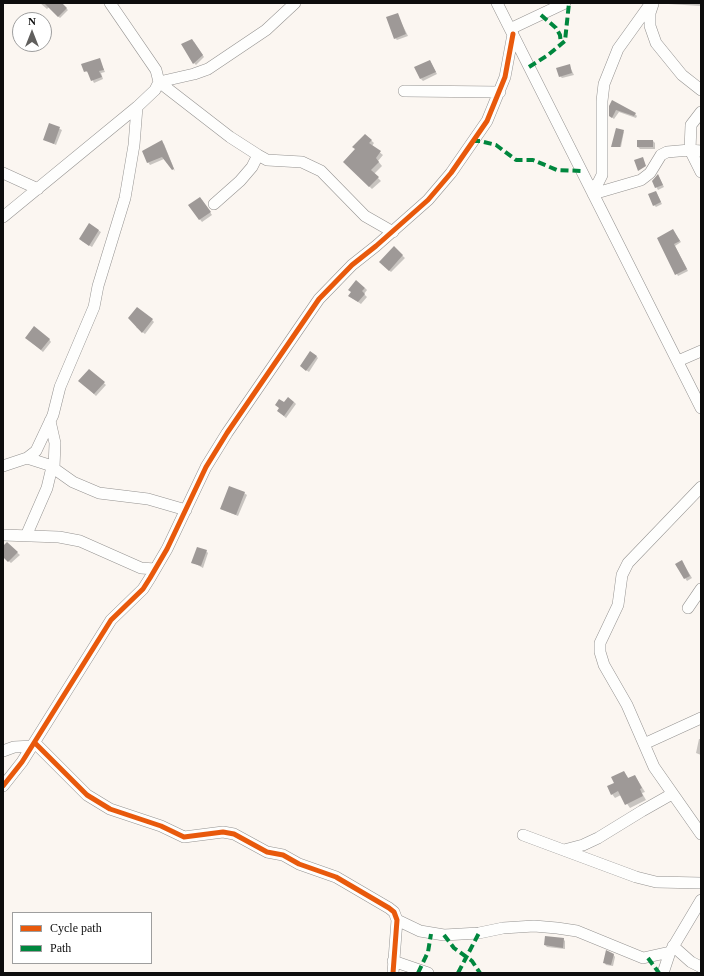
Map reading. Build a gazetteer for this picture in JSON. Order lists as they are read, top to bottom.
{
  "legend": ["Cycle path", "Path"],
  "north": "top"
}
